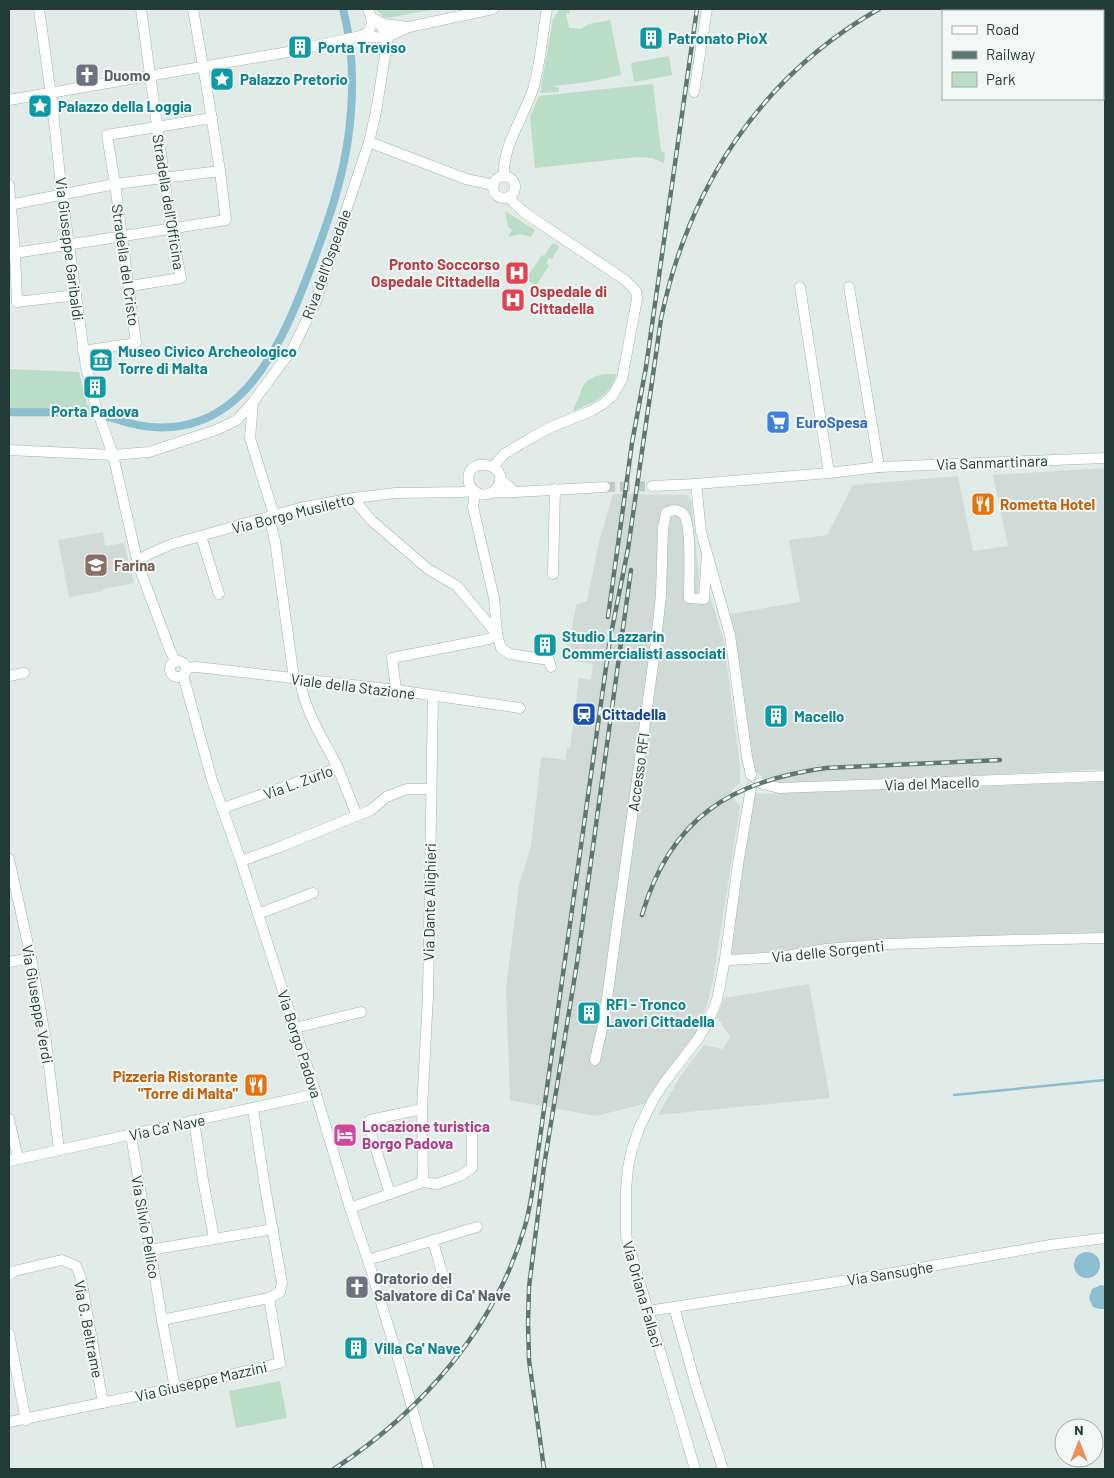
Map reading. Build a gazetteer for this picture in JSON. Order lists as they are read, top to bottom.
{
  "streets": {
    "street": [
      "Stradella dell'Officina",
      "Via Giuseppe Garibaldi",
      "Riva dell'Ospedale",
      "Stradella del Cristo",
      "Via Sanmartinara",
      "Via Borgo Musiletto",
      "Viale della Stazione",
      "Accesso RFI",
      "Via L. Zurlo",
      "Via del Macello",
      "Via Dante Alighieri",
      "Via delle Sorgenti",
      "Via Giuseppe Verdi",
      "Via Borgo Padova",
      "Via Ca' Nave",
      "Via Silvio Pellico",
      "Via Sansughe",
      "Via Oriana Fallaci",
      "Via G. Beltrame",
      "Via Giuseppe Mazzini"
    ]
  },
  "crossings": [
    ["Stradella dell'Officina", "Stradella del Cristo"],
    ["Via Giuseppe Garibaldi", "Stradella del Cristo"],
    ["Via Giuseppe Garibaldi", "Via Borgo Padova"],
    ["Riva dell'Ospedale", "Via L. Zurlo"],
    ["Riva dell'Ospedale", "Via Borgo Padova"],
    ["Via Borgo Musiletto", "Via L. Zurlo"],
    ["Via Borgo Musiletto", "Via Borgo Padova"],
    ["Viale della Stazione", "Via L. Zurlo"],
    ["Viale della Stazione", "Via Dante Alighieri"],
    ["Viale della Stazione", "Via Borgo Padova"],
    ["Via L. Zurlo", "Via Borgo Padova"],
    ["Via delle Sorgenti", "Via Oriana Fallaci"],
    ["Via Giuseppe Verdi", "Via Ca' Nave"],
    ["Via Borgo Padova", "Via Ca' Nave"],
    ["Via Ca' Nave", "Via Silvio Pellico"],
    ["Via Silvio Pellico", "Via Giuseppe Mazzini"],
    ["Via Sansughe", "Via Oriana Fallaci"],
    ["Via G. Beltrame", "Via Giuseppe Mazzini"]
  ],
  "places": {
    "building": [
      "Patronato PioX",
      "Porta Treviso",
      "Porta Padova",
      "Studio Lazzarin Commercialisti associati",
      "Macello",
      "RFI - Tronco Lavori Cittadella",
      "Villa Ca' Nave"
    ],
    "church": ["Duomo", "Oratorio del Salvatore di Ca' Nave"],
    "place": ["Palazzo Pretorio", "Palazzo della Loggia"],
    "hospital": ["Pronto Soccorso Ospedale Cittadella", "Ospedale di Cittadella"],
    "museum": ["Museo Civico Archeologico Torre di Malta"],
    "supermarket": ["EuroSpesa"],
    "restaurant": ["Rometta Hotel", "Pizzeria Ristorante \"Torre di Malta\""],
    "school or university": ["Farina"],
    "station": ["Cittadella"],
    "hotel": ["Locazione turistica Borgo Padova"]
  },
  "legend": ["Road", "Railway", "Park"],
  "north": "top"
}
